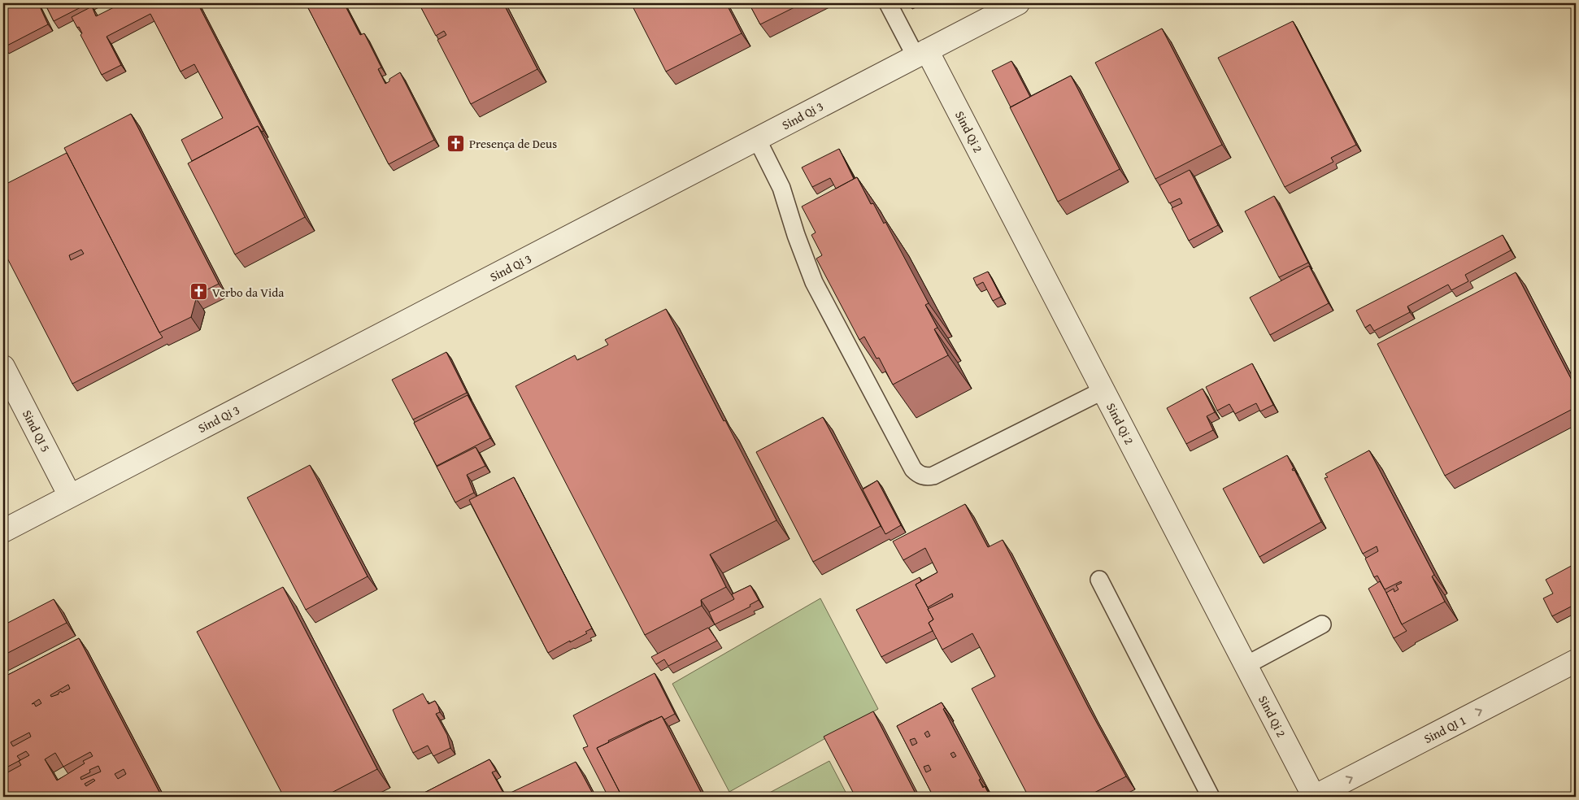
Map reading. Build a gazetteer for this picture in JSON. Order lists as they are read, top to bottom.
{
  "streets": {
    "street": [
      "Sind Qi 3",
      "Sind Qi 2",
      "Sind QI 5",
      "Sind QI 1"
    ]
  },
  "crossings": [
    ["Sind Qi 3", "Sind Qi 2"],
    ["Sind Qi 3", "Sind QI 5"],
    ["Sind Qi 2", "Sind QI 1"]
  ],
  "one_way": ["Sind QI 1"],
  "places": {
    "church": ["Presença de Deus", "Verbo da Vida"]
  }
}
